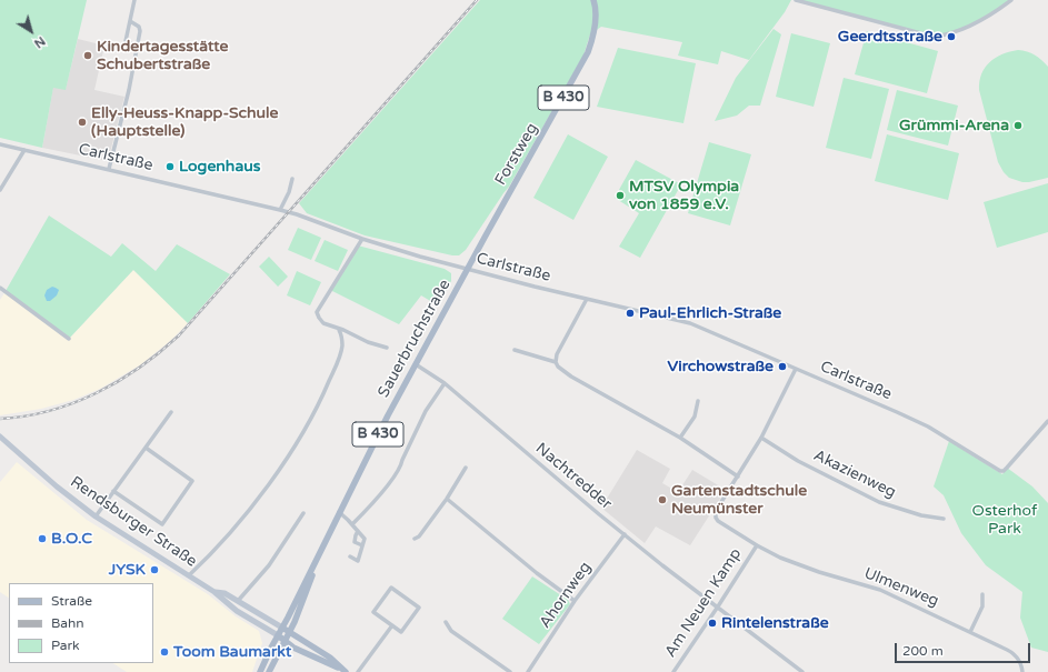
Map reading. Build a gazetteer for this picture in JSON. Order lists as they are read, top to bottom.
{
  "streets": {
    "main road": [
      "B 430",
      "Forstweg",
      "Sauerbruchstraße",
      "Rendsburger Straße"
    ],
    "street": [
      "Carlstraße",
      "Akazienweg",
      "Nachtredder",
      "Ulmenweg",
      "Ahornweg",
      "Am Neuen Kamp"
    ]
  },
  "crossings": [
    ["B 430", "Sauerbruchstraße"],
    ["B 430", "Rendsburger Straße"],
    ["Forstweg", "Carlstraße"],
    ["Forstweg", "Sauerbruchstraße"],
    ["Carlstraße", "Sauerbruchstraße"],
    ["Sauerbruchstraße", "Nachtredder"],
    ["Sauerbruchstraße", "Rendsburger Straße"],
    ["Nachtredder", "Ahornweg"],
    ["Nachtredder", "Am Neuen Kamp"],
    ["Ulmenweg", "Am Neuen Kamp"]
  ],
  "parks": ["Osterhof Park"],
  "places": [
    "Geerdtsstraße",
    "Kindertagesstätte Schubertstraße",
    "Elly-Heuss-Knapp-Schule (Hauptstelle)",
    "Grümmi-Arena",
    "Logenhaus",
    "MTSV Olympia von 1859 e.V.",
    "Paul-Ehrlich-Straße",
    "Virchowstraße",
    "Gartenstadtschule Neumünster",
    "B.O.C",
    "JYSK",
    "Rintelenstraße",
    "Toom Baumarkt"
  ],
  "legend": ["Straße", "Bahn", "Park"],
  "scale_bar": "200 m",
  "north": "bottom right"
}
